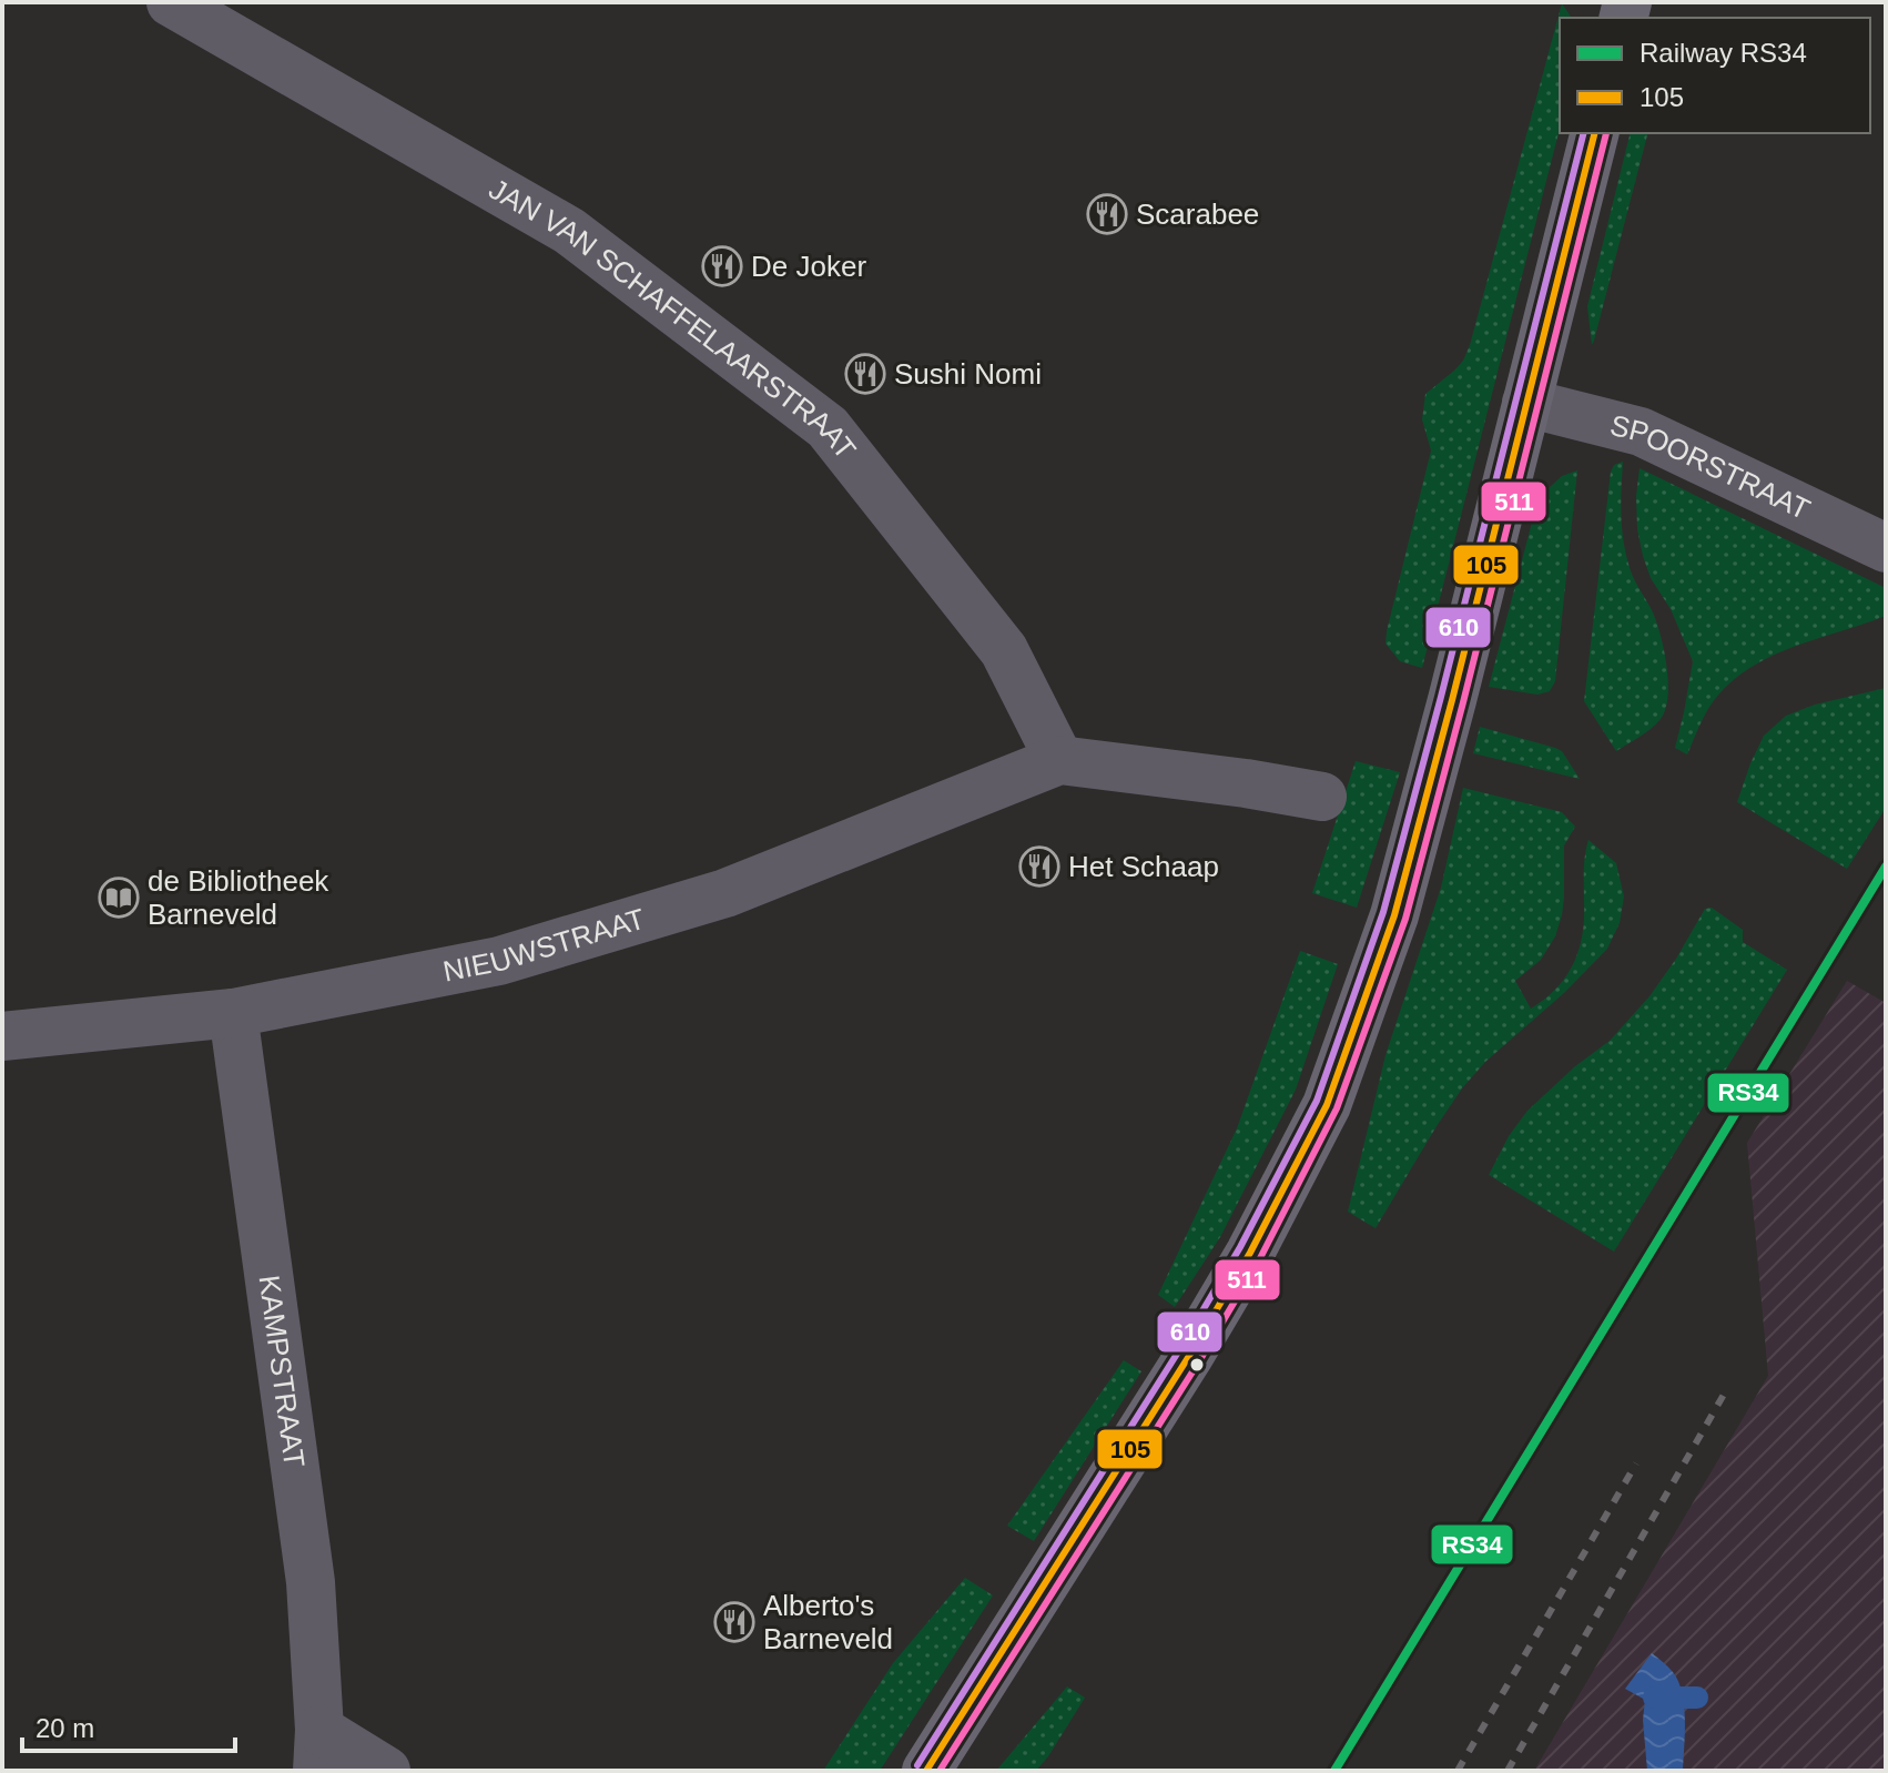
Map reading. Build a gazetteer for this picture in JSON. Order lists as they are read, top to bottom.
{
  "streets": {
    "street": [
      "JAN VAN SCHAFFELAARSTRAAT",
      "SPOORSTRAAT",
      "NIEUWSTRAAT",
      "KAMPSTRAAT"
    ]
  },
  "crossings": [
    ["JAN VAN SCHAFFELAARSTRAAT", "NIEUWSTRAAT"],
    ["NIEUWSTRAAT", "KAMPSTRAAT"]
  ],
  "places": {
    "restaurant": [
      "Scarabee",
      "De Joker",
      "Sushi Nomi",
      "Het Schaap",
      "Alberto's Barneveld"
    ],
    "library": ["de Bibliotheek Barneveld"]
  },
  "lines": [
    "transit line 105",
    "transit line 511",
    "transit line 610",
    "rail line RS34"
  ],
  "legend": ["Railway RS34", "105"],
  "scale_bar": "20 m"
}
